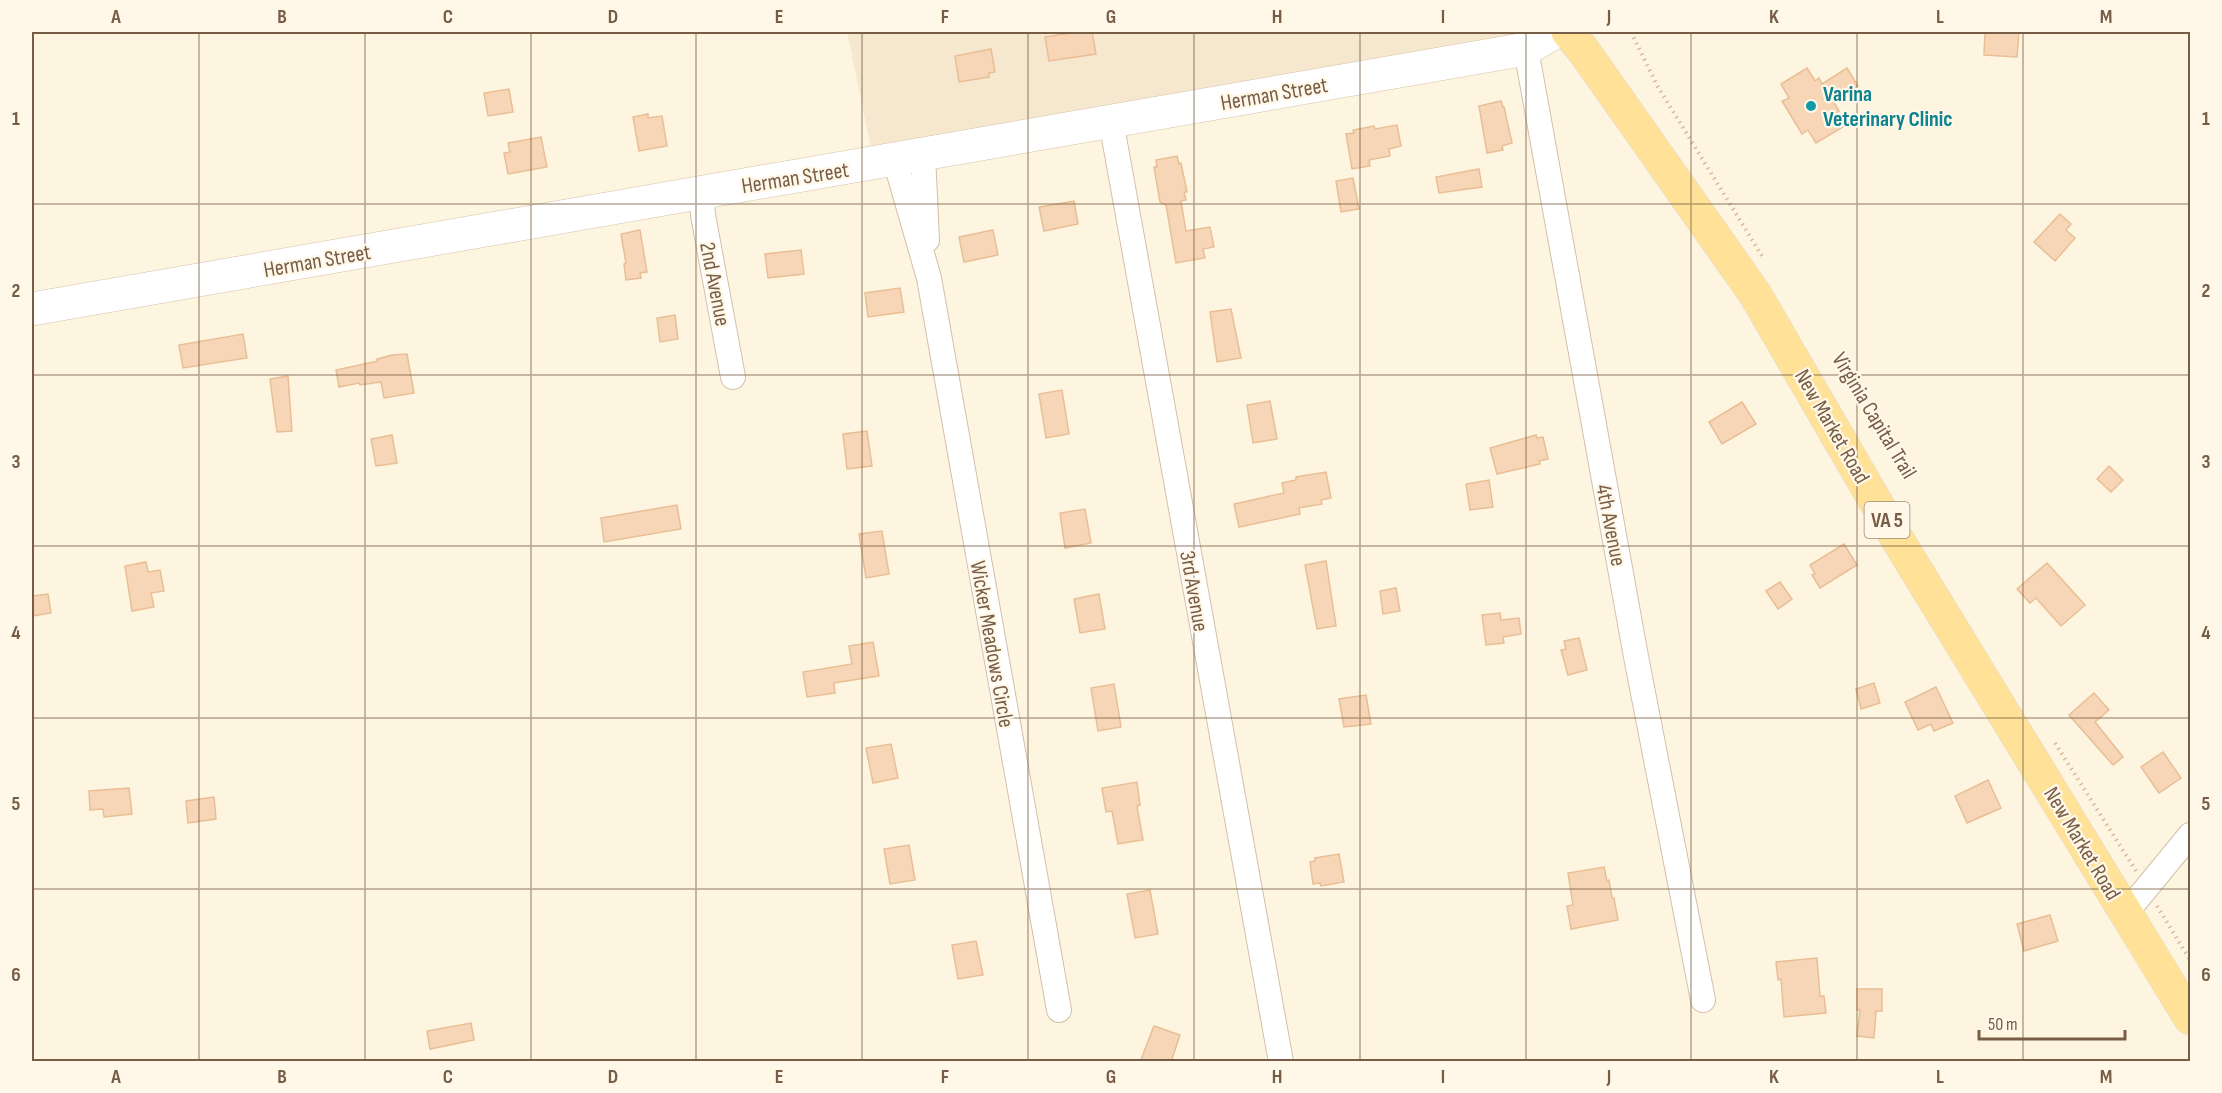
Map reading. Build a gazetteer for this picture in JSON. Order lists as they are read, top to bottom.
{
  "streets": {
    "main road": ["New Market Road", "VA 5"],
    "street": [
      "Herman Street",
      "2nd Avenue",
      "4th Avenue",
      "3rd Avenue",
      "Wicker Meadows Circle"
    ]
  },
  "crossings": [
    ["Herman Street", "2nd Avenue"],
    ["Herman Street", "4th Avenue"],
    ["Herman Street", "3rd Avenue"],
    ["Herman Street", "Wicker Meadows Circle"]
  ],
  "places": ["Varina Veterinary Clinic"],
  "scale_bar": "50 m",
  "grid": {
    "columns": [
      "A",
      "B",
      "C",
      "D",
      "E",
      "F",
      "G",
      "H",
      "I",
      "J",
      "K",
      "L",
      "M"
    ],
    "rows": [
      "1",
      "2",
      "3",
      "4",
      "5",
      "6"
    ]
  }
}
